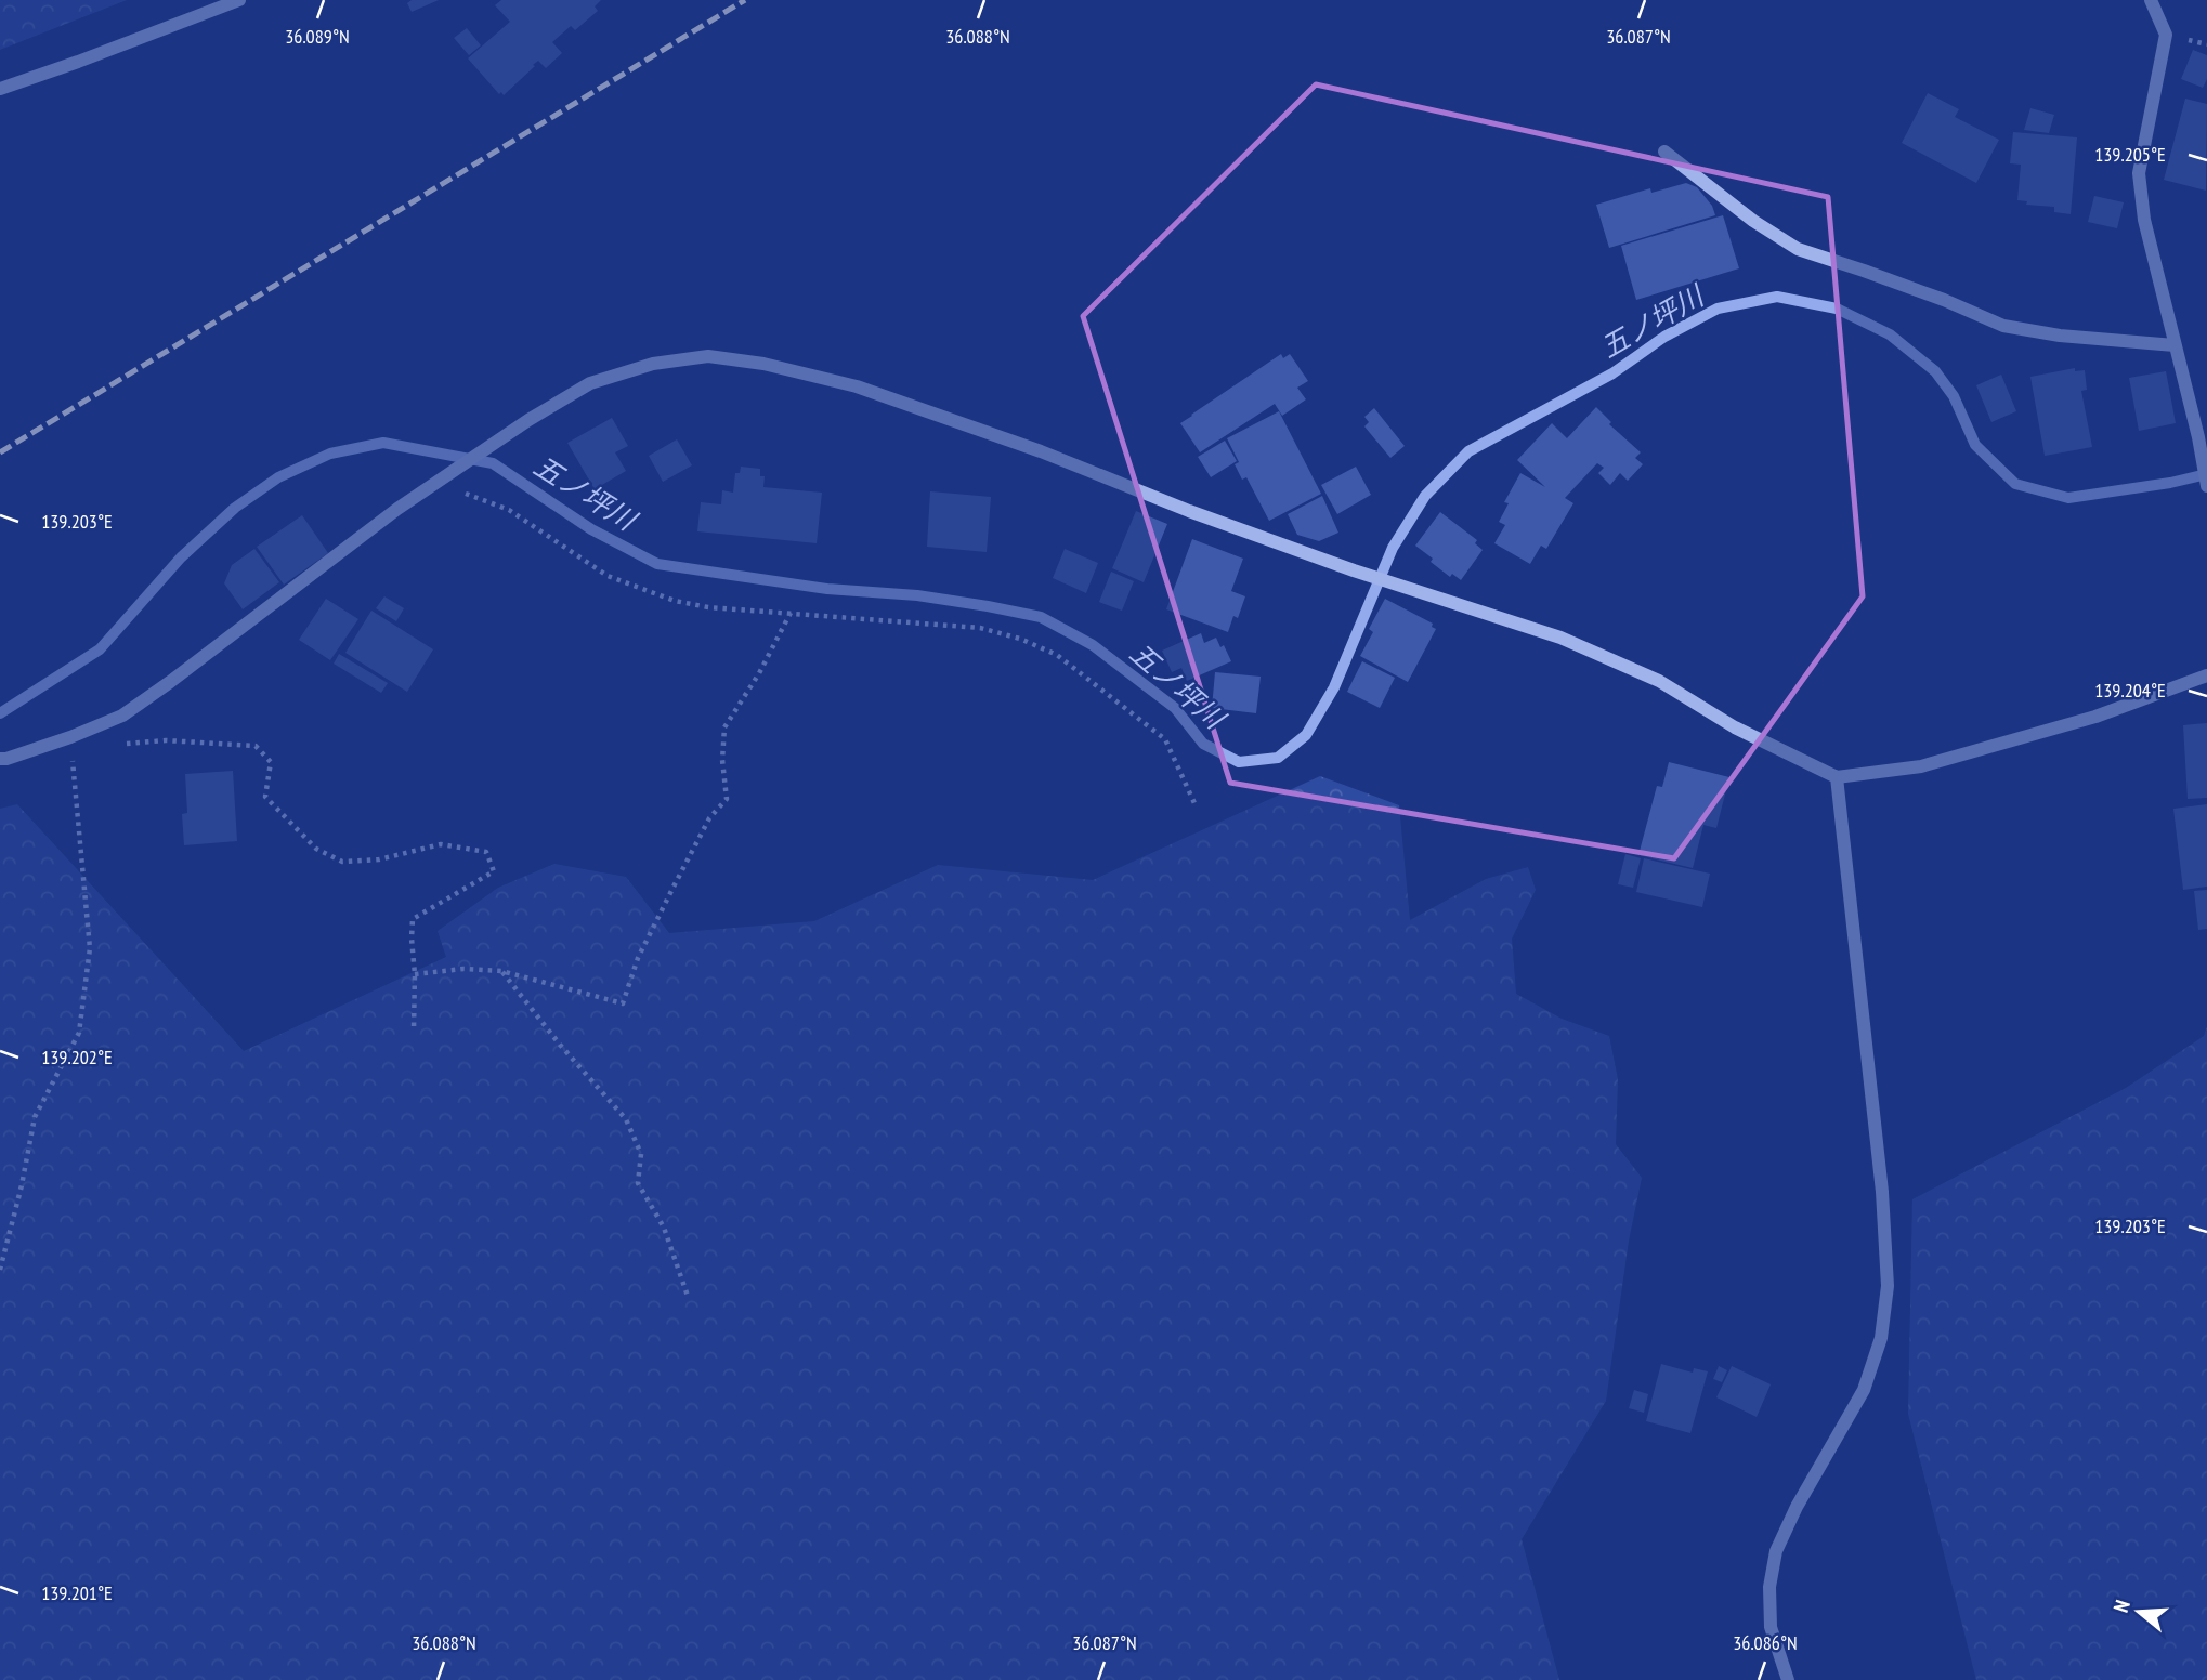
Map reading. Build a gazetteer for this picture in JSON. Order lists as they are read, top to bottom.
{
  "water": ["五ノ坪川"],
  "north": "left",
  "coordinates": [
    "36.089°N",
    "36.088°N",
    "36.087°N",
    "139.205°E",
    "139.203°E",
    "139.204°E",
    "139.202°E",
    "139.201°E",
    "36.086°N"
  ]
}
